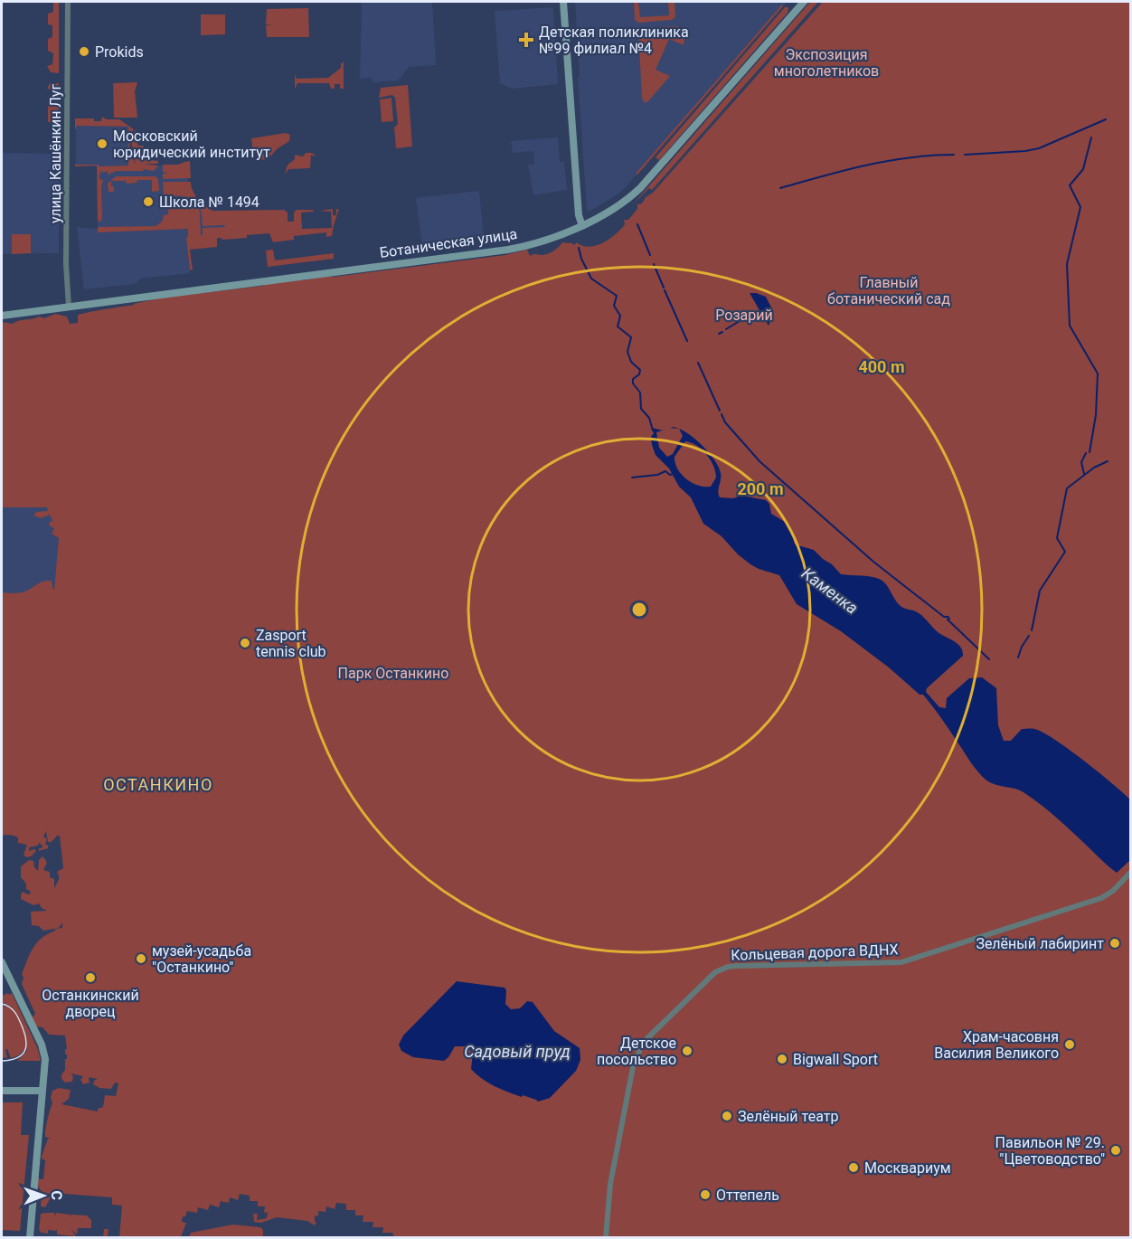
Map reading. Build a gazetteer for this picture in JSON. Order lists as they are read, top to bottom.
{
  "streets": {
    "main road": ["Ботаническая улица"],
    "street": ["улица Кашёнкин Луг", "Кольцевая дорога ВДНХ"]
  },
  "crossings": [
    ["улица Кашёнкин Луг", "Ботаническая улица"]
  ],
  "districts": ["ОСТАНКИНО"],
  "water": ["Каменка", "Садовый пруд"],
  "parks": [
    "Экспозиция многолетников",
    "Главный ботанический сад",
    "Розарий",
    "Парк Останкино"
  ],
  "places": {
    "health": ["Детская поликлиника №99 филиал №4"],
    "other": [
      "Prokids",
      "Московский юридический институт",
      "Школа № 1494",
      "Zasport tennis club",
      "Зелёный лабиринт",
      "музей-усадьба \"Останкино\"",
      "Останкинский дворец",
      "Храм-часовня Василия Великого",
      "Детское посольство",
      "Bigwall Sport",
      "Зелёный театр",
      "Павильон № 29. \"Цветоводство\"",
      "Москвариум",
      "Оттепель"
    ]
  },
  "north": "right",
  "rings": ["400 m", "200 m"]
}
